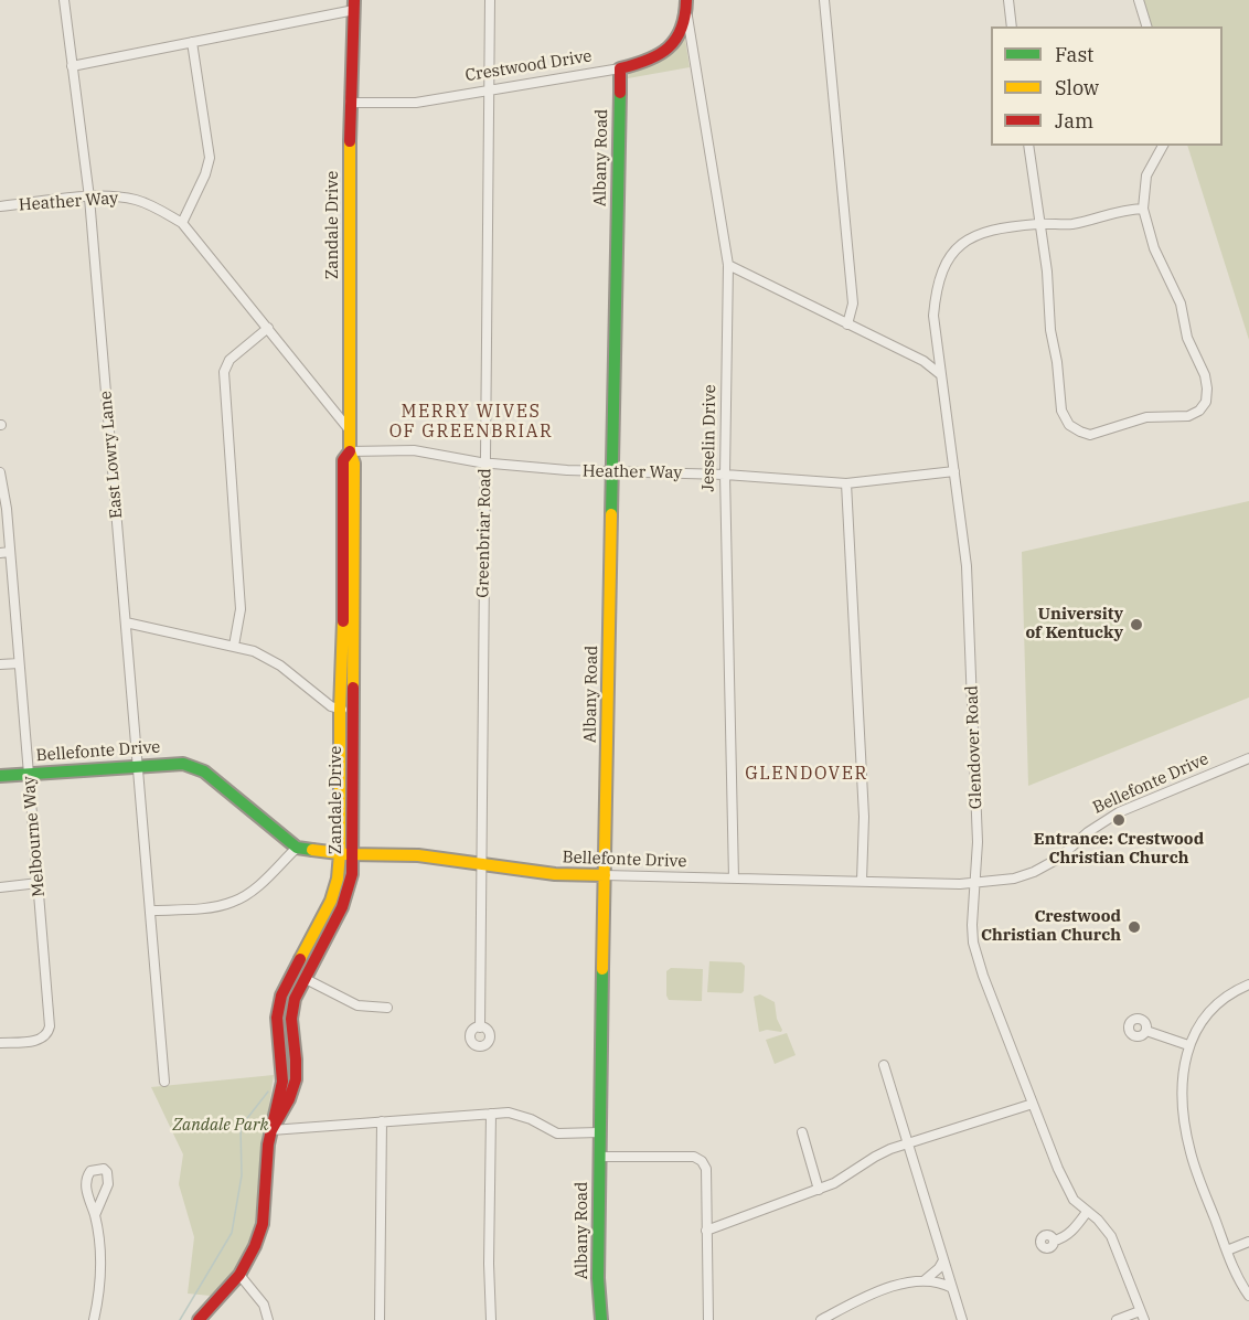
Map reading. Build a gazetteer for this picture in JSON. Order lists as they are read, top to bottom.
{
  "streets": {
    "street": [
      "Crestwood Drive",
      "Albany Road",
      "Heather Way",
      "Zandale Drive",
      "Jesselin Drive",
      "East Lowry Lane",
      "Greenbriar Road",
      "Glendover Road",
      "Bellefonte Drive",
      "Melbourne Way"
    ]
  },
  "crossings": [
    ["Crestwood Drive", "Albany Road"],
    ["Crestwood Drive", "Zandale Drive"],
    ["Crestwood Drive", "Jesselin Drive"],
    ["Crestwood Drive", "Greenbriar Road"],
    ["Albany Road", "Heather Way"],
    ["Albany Road", "Bellefonte Drive"],
    ["Heather Way", "Zandale Drive"],
    ["Heather Way", "Jesselin Drive"],
    ["Heather Way", "East Lowry Lane"],
    ["Heather Way", "Greenbriar Road"],
    ["Heather Way", "Glendover Road"],
    ["Zandale Drive", "Bellefonte Drive"],
    ["Jesselin Drive", "Bellefonte Drive"],
    ["East Lowry Lane", "Bellefonte Drive"],
    ["Greenbriar Road", "Bellefonte Drive"],
    ["Glendover Road", "Bellefonte Drive"],
    ["Bellefonte Drive", "Melbourne Way"]
  ],
  "districts": ["MERRY WIVES OF GREENBRIAR", "GLENDOVER"],
  "parks": ["Zandale Park"],
  "places": ["University of Kentucky", "Entrance: Crestwood Christian Church", "Crestwood Christian Church"],
  "legend": ["Fast", "Slow", "Jam"]
}
